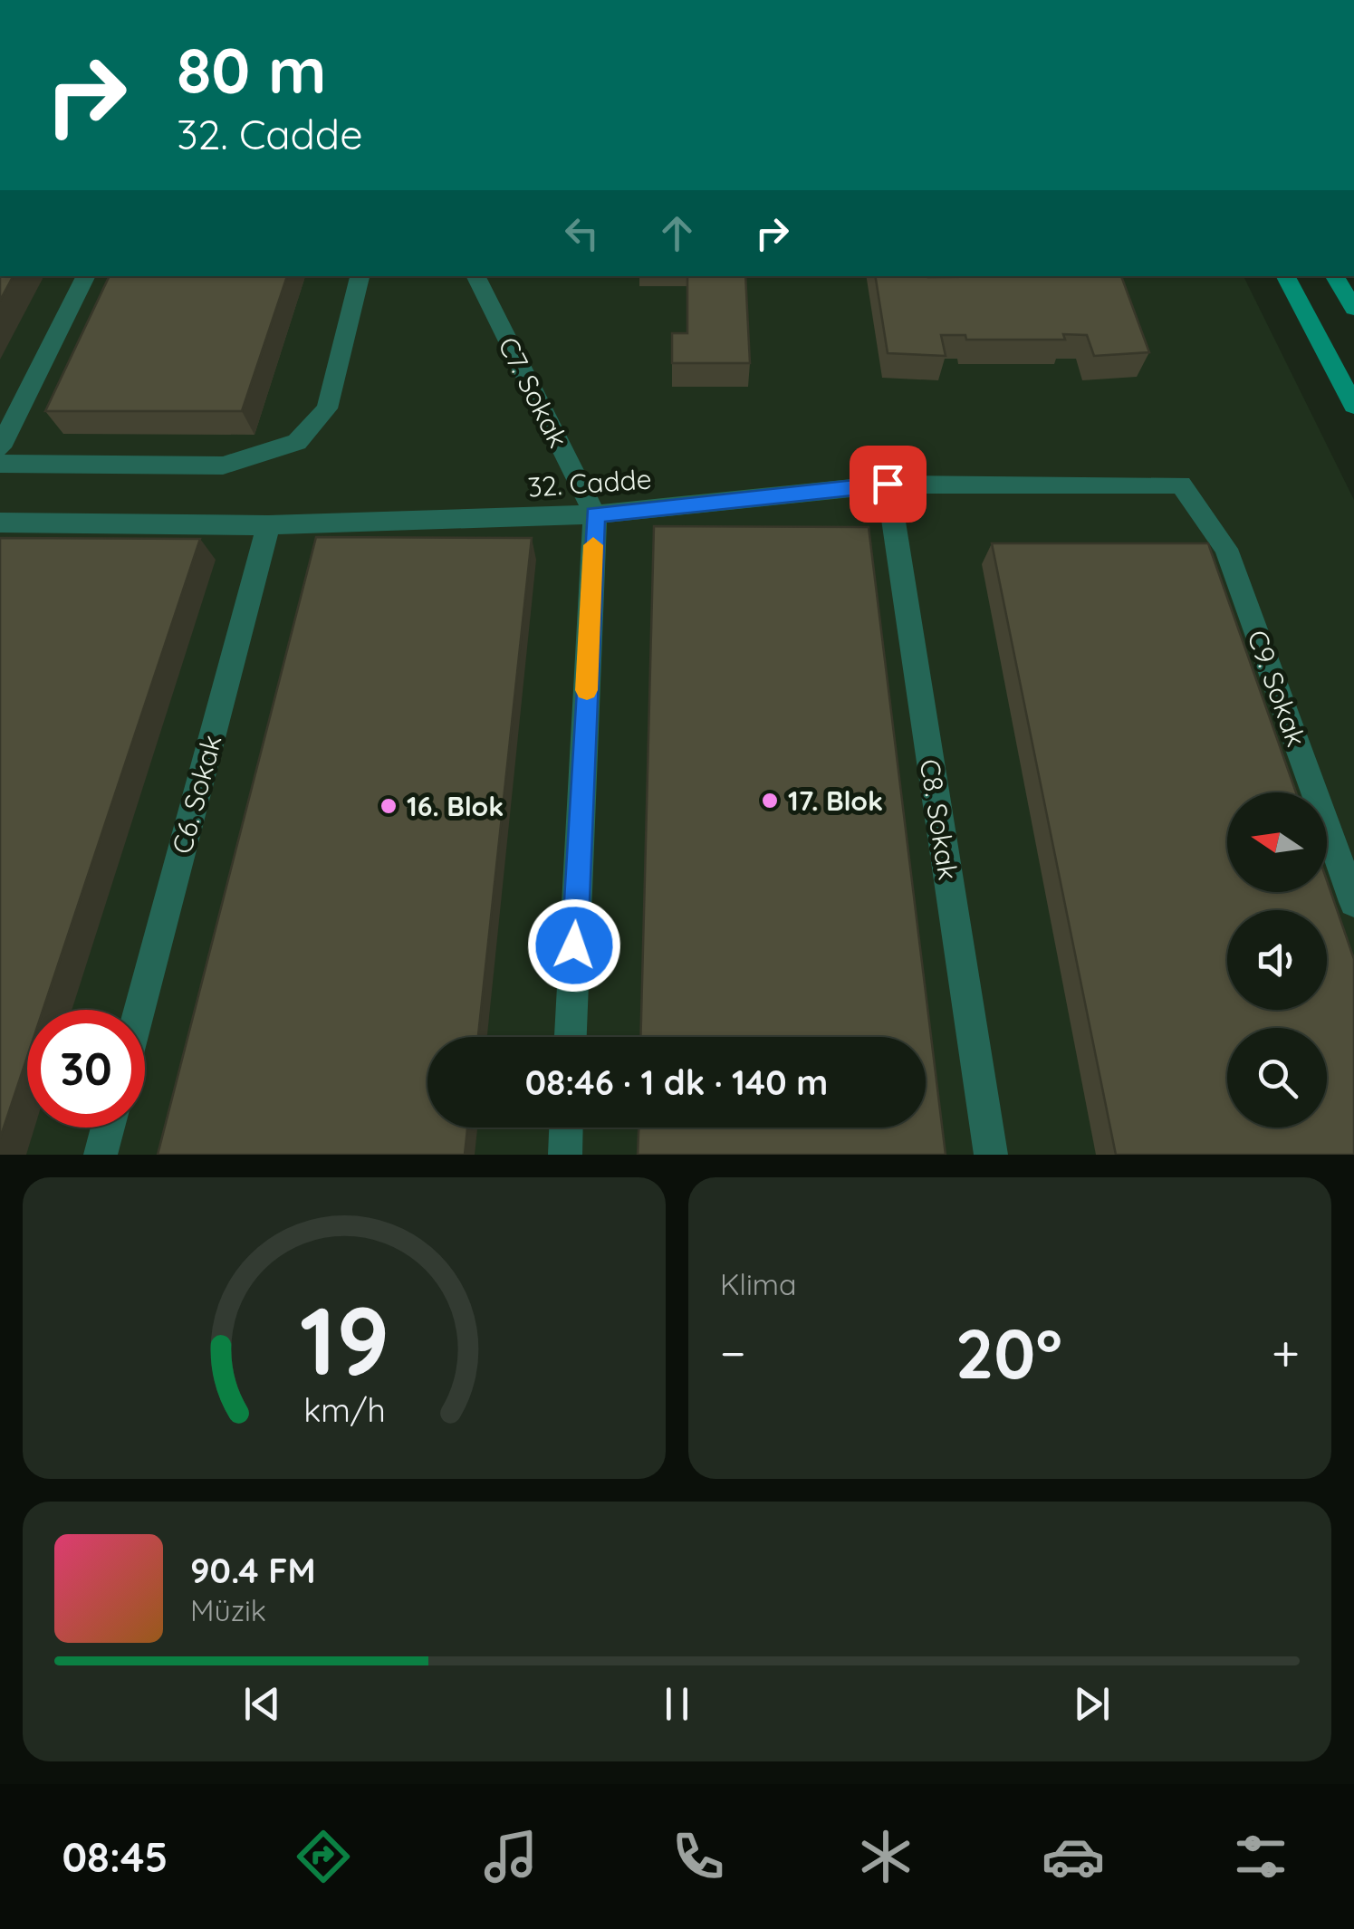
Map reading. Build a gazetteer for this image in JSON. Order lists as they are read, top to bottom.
{
  "streets": {
    "street": [
      "C7. Sokak",
      "32. Cadde",
      "C9. Sokak",
      "C6. Sokak",
      "C8. Sokak"
    ]
  },
  "crossings": [
    ["C7. Sokak", "32. Cadde"],
    ["32. Cadde", "C9. Sokak"],
    ["32. Cadde", "C6. Sokak"],
    ["32. Cadde", "C8. Sokak"]
  ],
  "places": ["17. Blok", "16. Blok"],
  "north": "left",
  "page": {
    "turn": ["80 m", "32. Cadde"],
    "limit": "30",
    "trip": "08:46 · 1 dk · 140 m",
    "tile": "Klima",
    "heat": ["−", "20°", "+"],
    "song": ["90.4 FM", "Müzik"],
    "tabs": "08:45",
    "gauge": ["19", "km/h"]
  }
}
